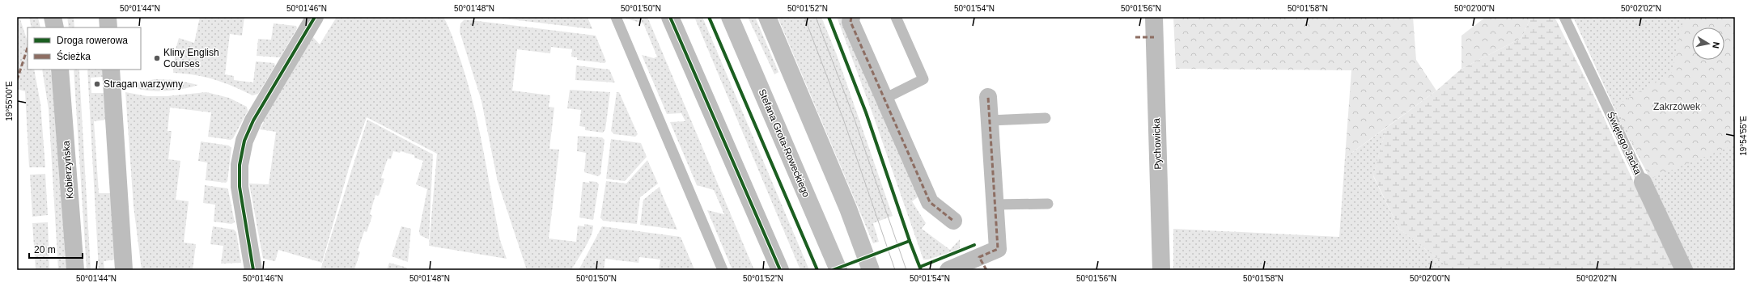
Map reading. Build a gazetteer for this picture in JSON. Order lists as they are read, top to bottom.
{
  "streets": {
    "main road": ["Stefana Grota-Roweckiego"],
    "street": ["Świętego Jacka", "Pychowicka", "Kobierzyńska"]
  },
  "parks": ["Zakrzówek"],
  "places": ["Kliny English Courses", "Stragan warzywny"],
  "legend": ["Droga rowerowa", "Ścieżka"],
  "scale_bar": "20 m",
  "north": "right",
  "coordinates": [
    "50°01'44\"N",
    "50°01'46\"N",
    "50°01'48\"N",
    "50°01'50\"N",
    "50°01'52\"N",
    "50°01'54\"N",
    "50°01'56\"N",
    "50°01'58\"N",
    "50°02'00\"N",
    "50°02'02\"N",
    "19°55'00\"E",
    "19°54'55\"E"
  ]
}
